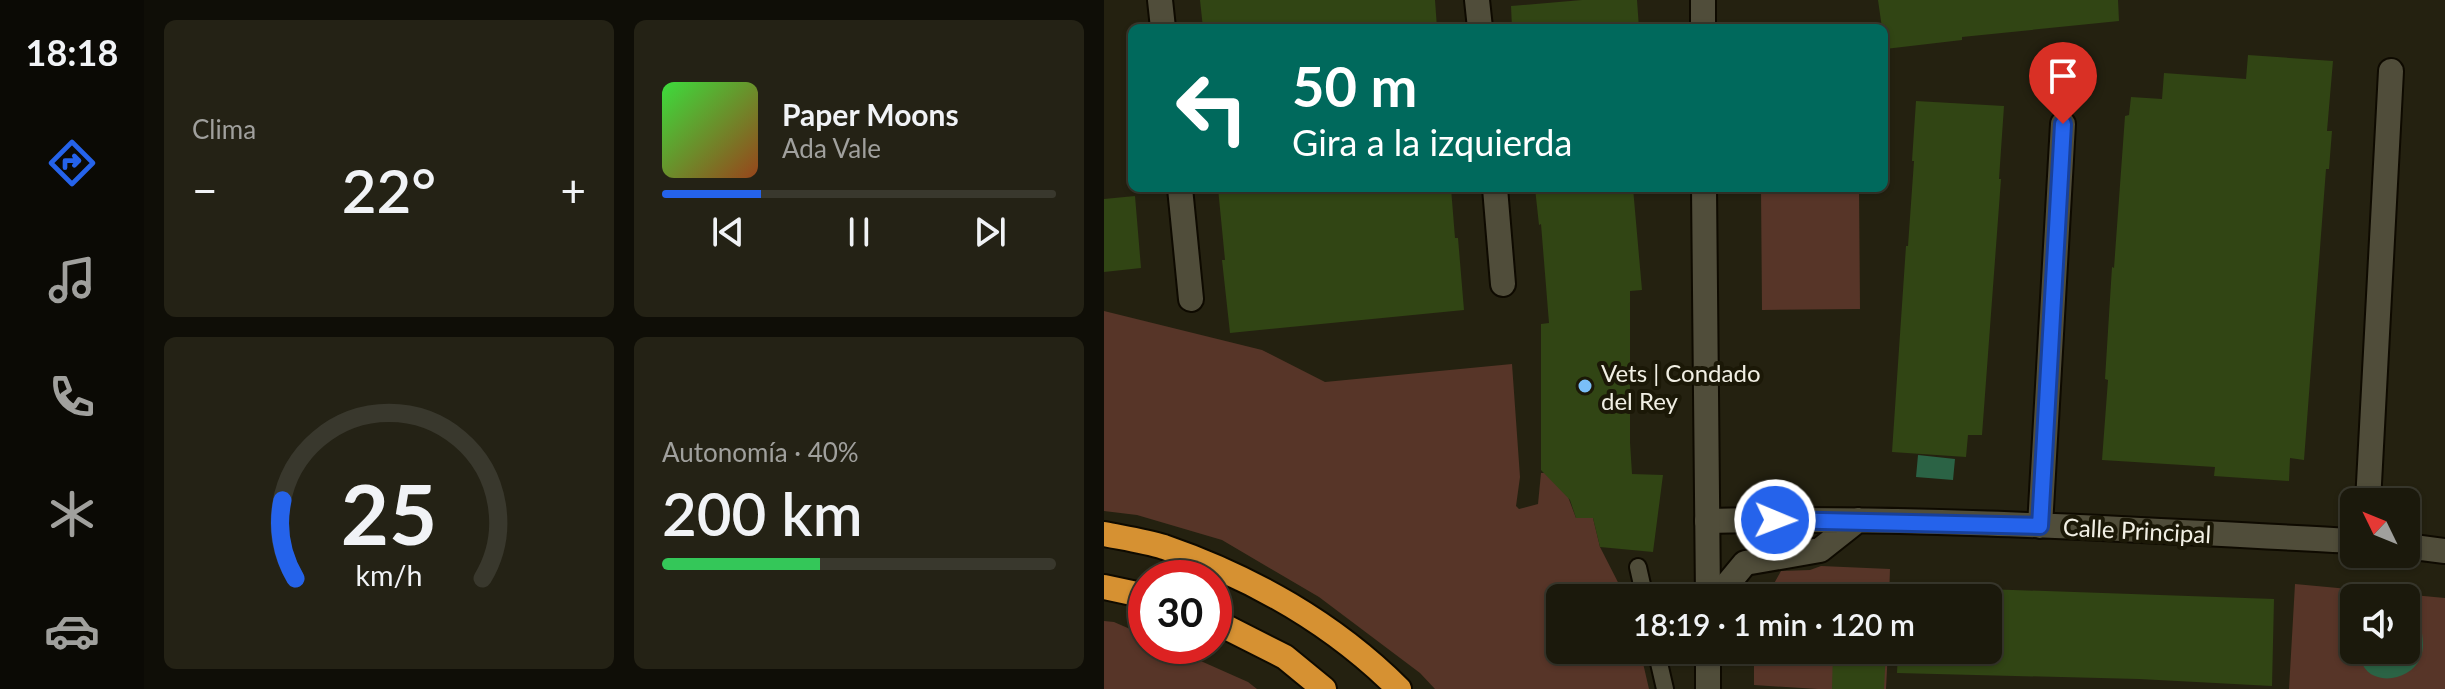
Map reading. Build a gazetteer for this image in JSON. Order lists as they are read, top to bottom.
{
  "streets": {
    "street": ["Calle Principal"]
  },
  "places": ["Vets | Condado del Rey"],
  "north": "top left",
  "page": {
    "tabs": "18:18",
    "tile": [
      "Clima",
      ["Autonomía · 40%", "200 km"]
    ],
    "turn": ["50 m", "Gira a la izquierda"],
    "song": ["Paper Moons", "Ada Vale"],
    "heat": ["−", "22°", "+"],
    "limit": "30",
    "trip": "18:19 · 1 min · 120 m",
    "gauge": ["25", "km/h"]
  }
}
